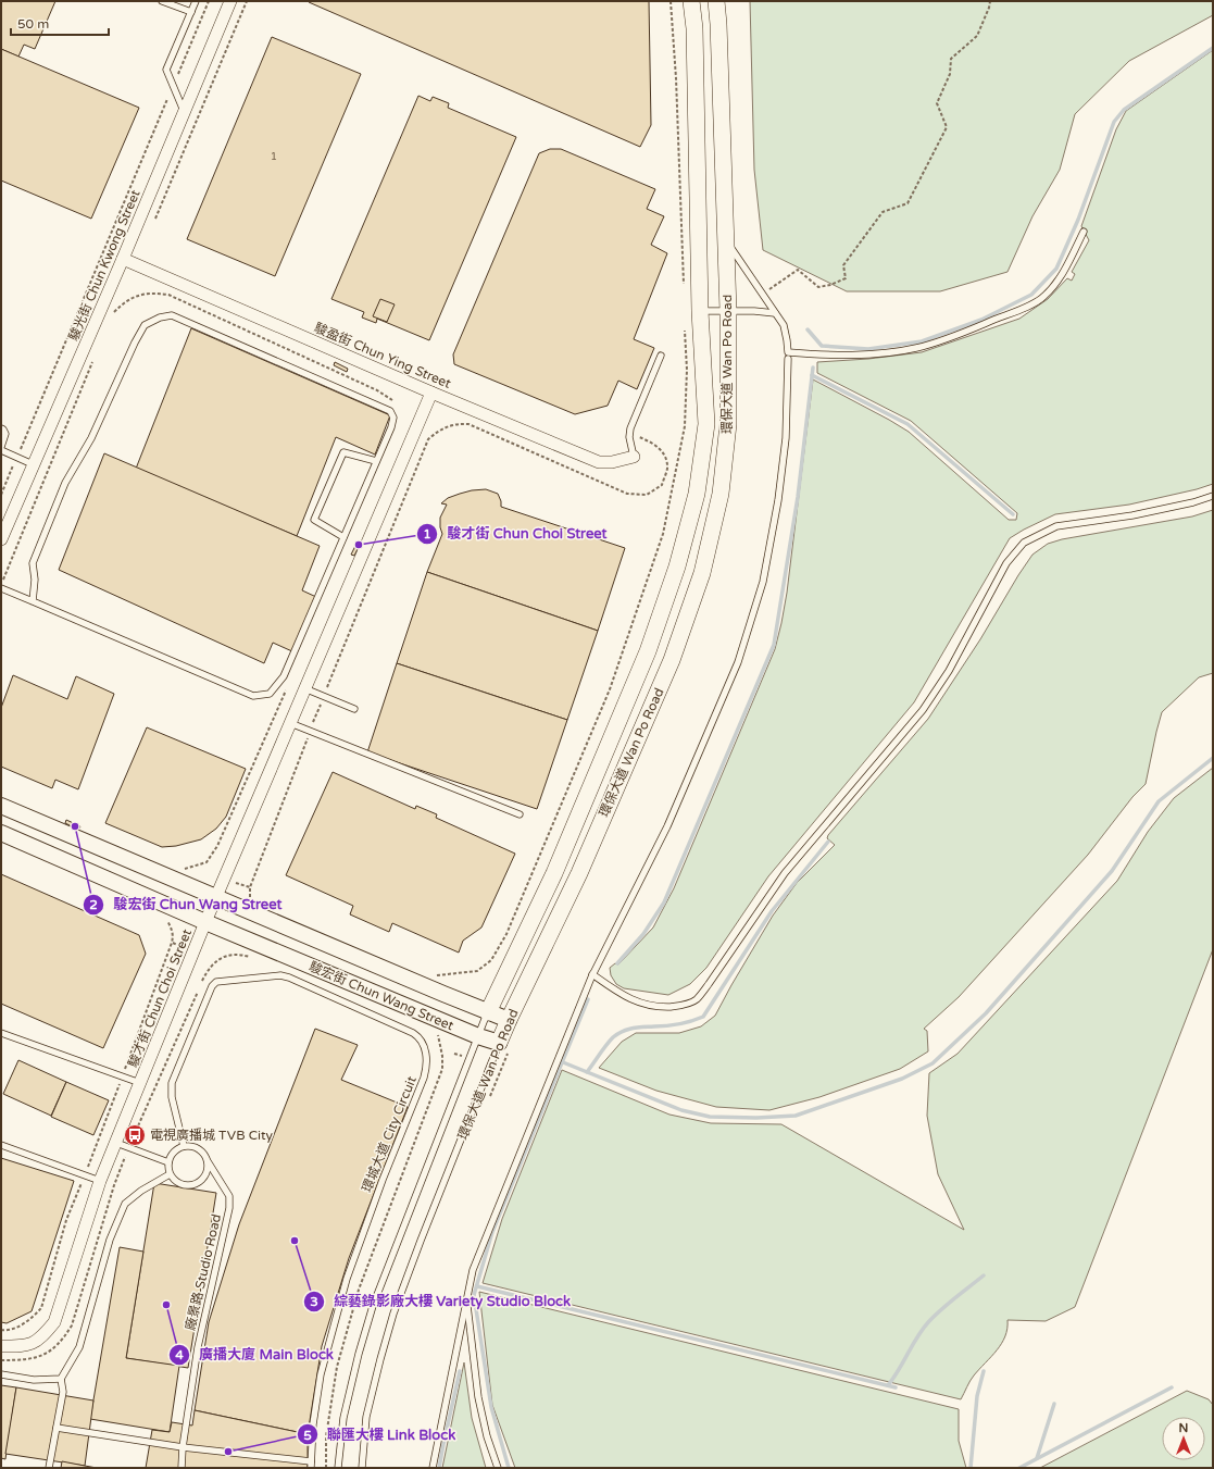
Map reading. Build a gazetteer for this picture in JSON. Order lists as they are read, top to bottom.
{
  "streets": {
    "main road": ["環保大道 Wan Po Road"],
    "street": [
      "駿光街 Chun Kwong Street",
      "駿盈街 Chun Ying Street",
      "駿宏街 Chun Wang Street",
      "駿才街 Chun Choi Street"
    ],
    "lane": ["環城大道 City Circuit", "廠景路 Studio Road"]
  },
  "crossings": [
    ["駿光街 Chun Kwong Street", "駿盈街 Chun Ying Street"],
    ["駿盈街 Chun Ying Street", "駿才街 Chun Choi Street"],
    ["環保大道 Wan Po Road", "駿宏街 Chun Wang Street"],
    ["駿宏街 Chun Wang Street", "駿才街 Chun Choi Street"],
    ["環城大道 City Circuit", "廠景路 Studio Road"]
  ],
  "places": {
    "other": [
      "駿才街 Chun Choi Street",
      "駿宏街 Chun Wang Street",
      "綜藝錄影廠大樓 Variety Studio Block",
      "廣播大廈 Main Block",
      "聯匯大樓 Link Block"
    ],
    "bus stop": ["電視廣播城 TVB City"]
  },
  "house_numbers": ["1"],
  "scale_bar": "50 m",
  "north": "top"
}
